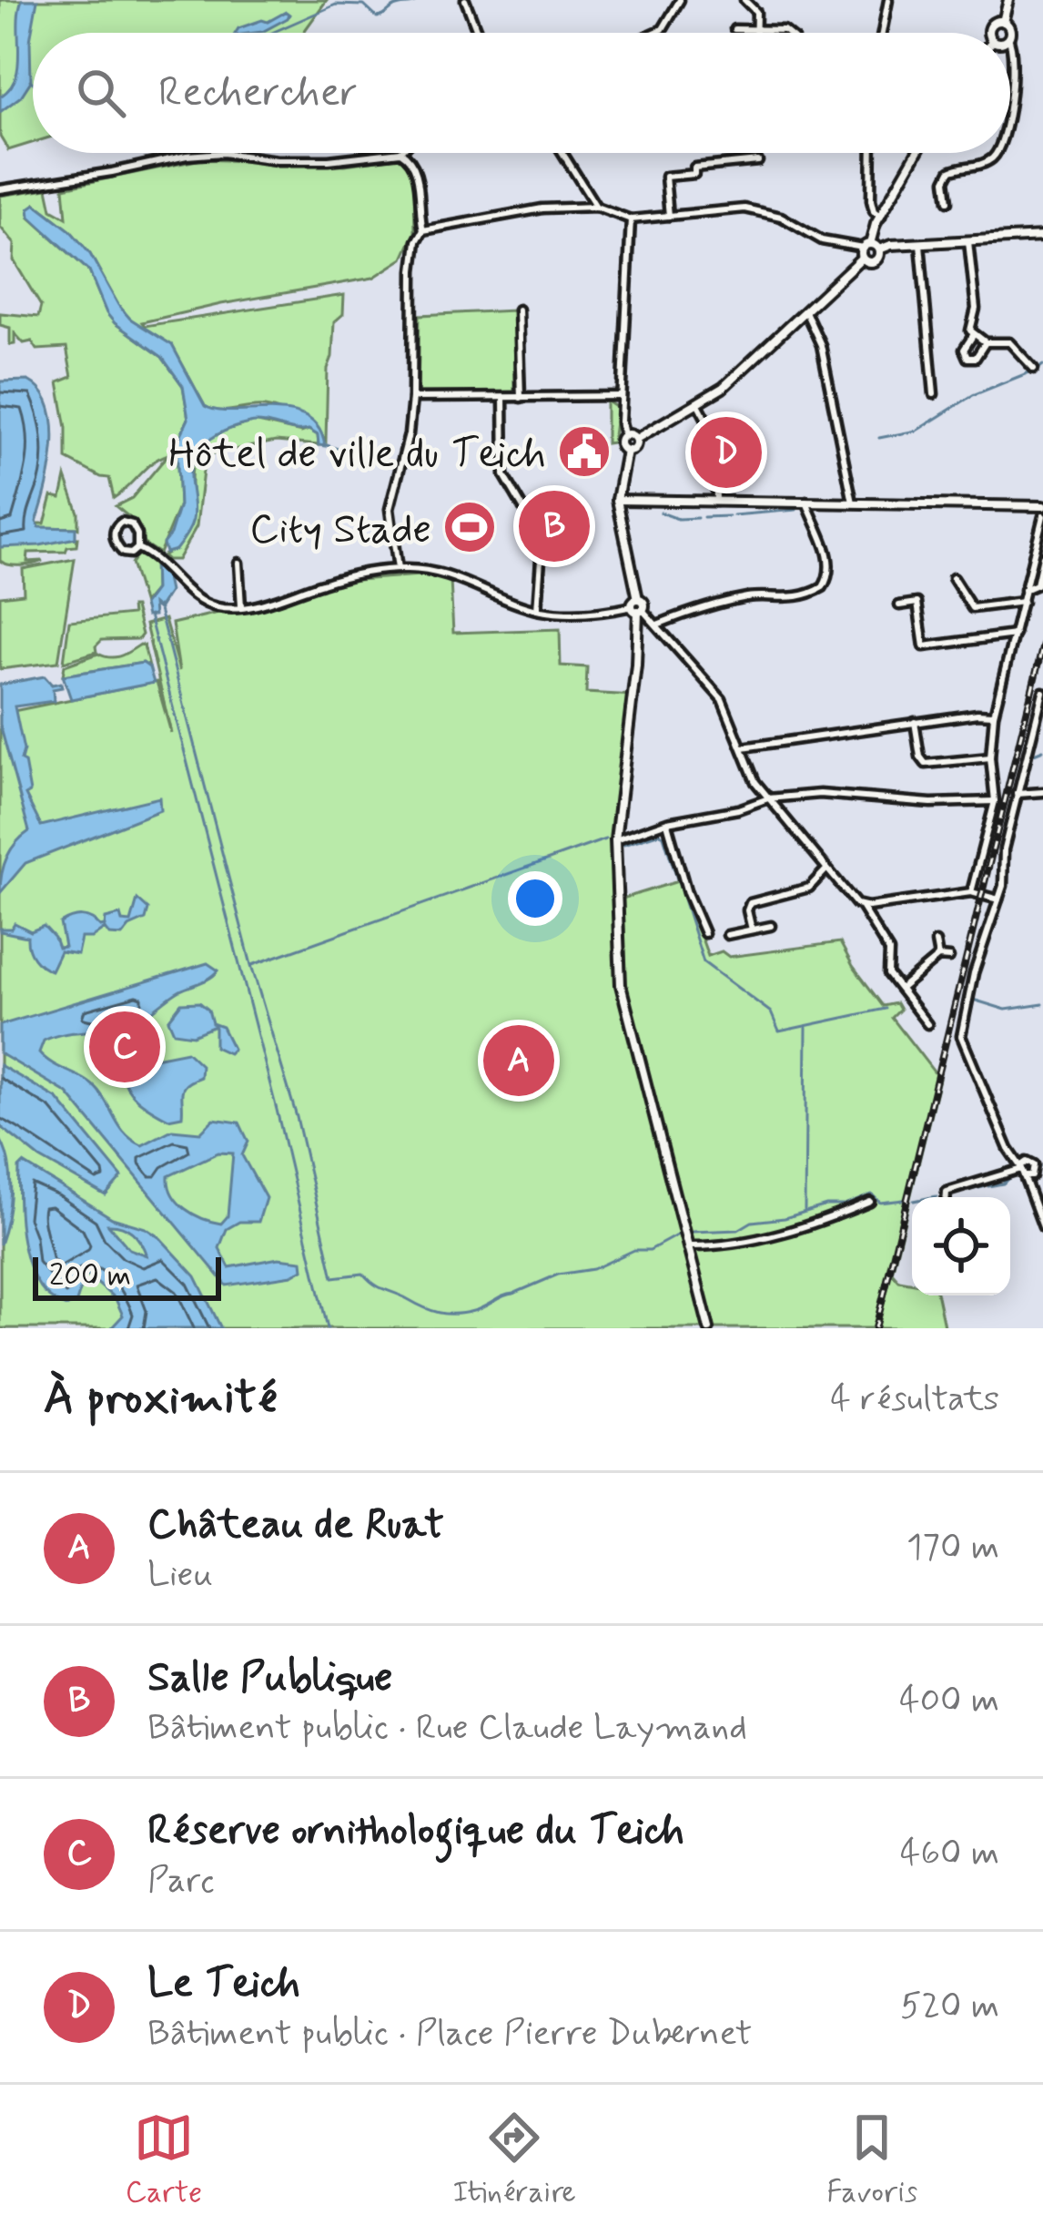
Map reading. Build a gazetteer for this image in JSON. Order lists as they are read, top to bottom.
{
  "places": {
    "public building": ["Hôtel de ville du Teich"],
    "sports": ["City Stade"]
  },
  "scale_bar": "200 m",
  "page": {
    "search": "Rechercher",
    "pins": [
      "D",
      "B",
      "C",
      "A"
    ],
    "scale": "200 m",
    "heading": ["À proximité", "4 résultats"],
    "list": [
      {
        "mark": "A",
        "name": "Château de Ruat",
        "note": "Lieu",
        "value": "170 m"
      },
      {
        "mark": "B",
        "name": "Salle Publique",
        "note": "Bâtiment public · Rue Claude Laymand",
        "value": "400 m"
      },
      {
        "mark": "C",
        "name": "Réserve ornithologique du Teich",
        "note": "Parc",
        "value": "460 m"
      },
      {
        "mark": "D",
        "name": "Le Teich",
        "note": "Bâtiment public · Place Pierre Dubernet",
        "value": "520 m"
      }
    ],
    "nav": ["Carte", "Itinéraire", "Favoris"]
  }
}
